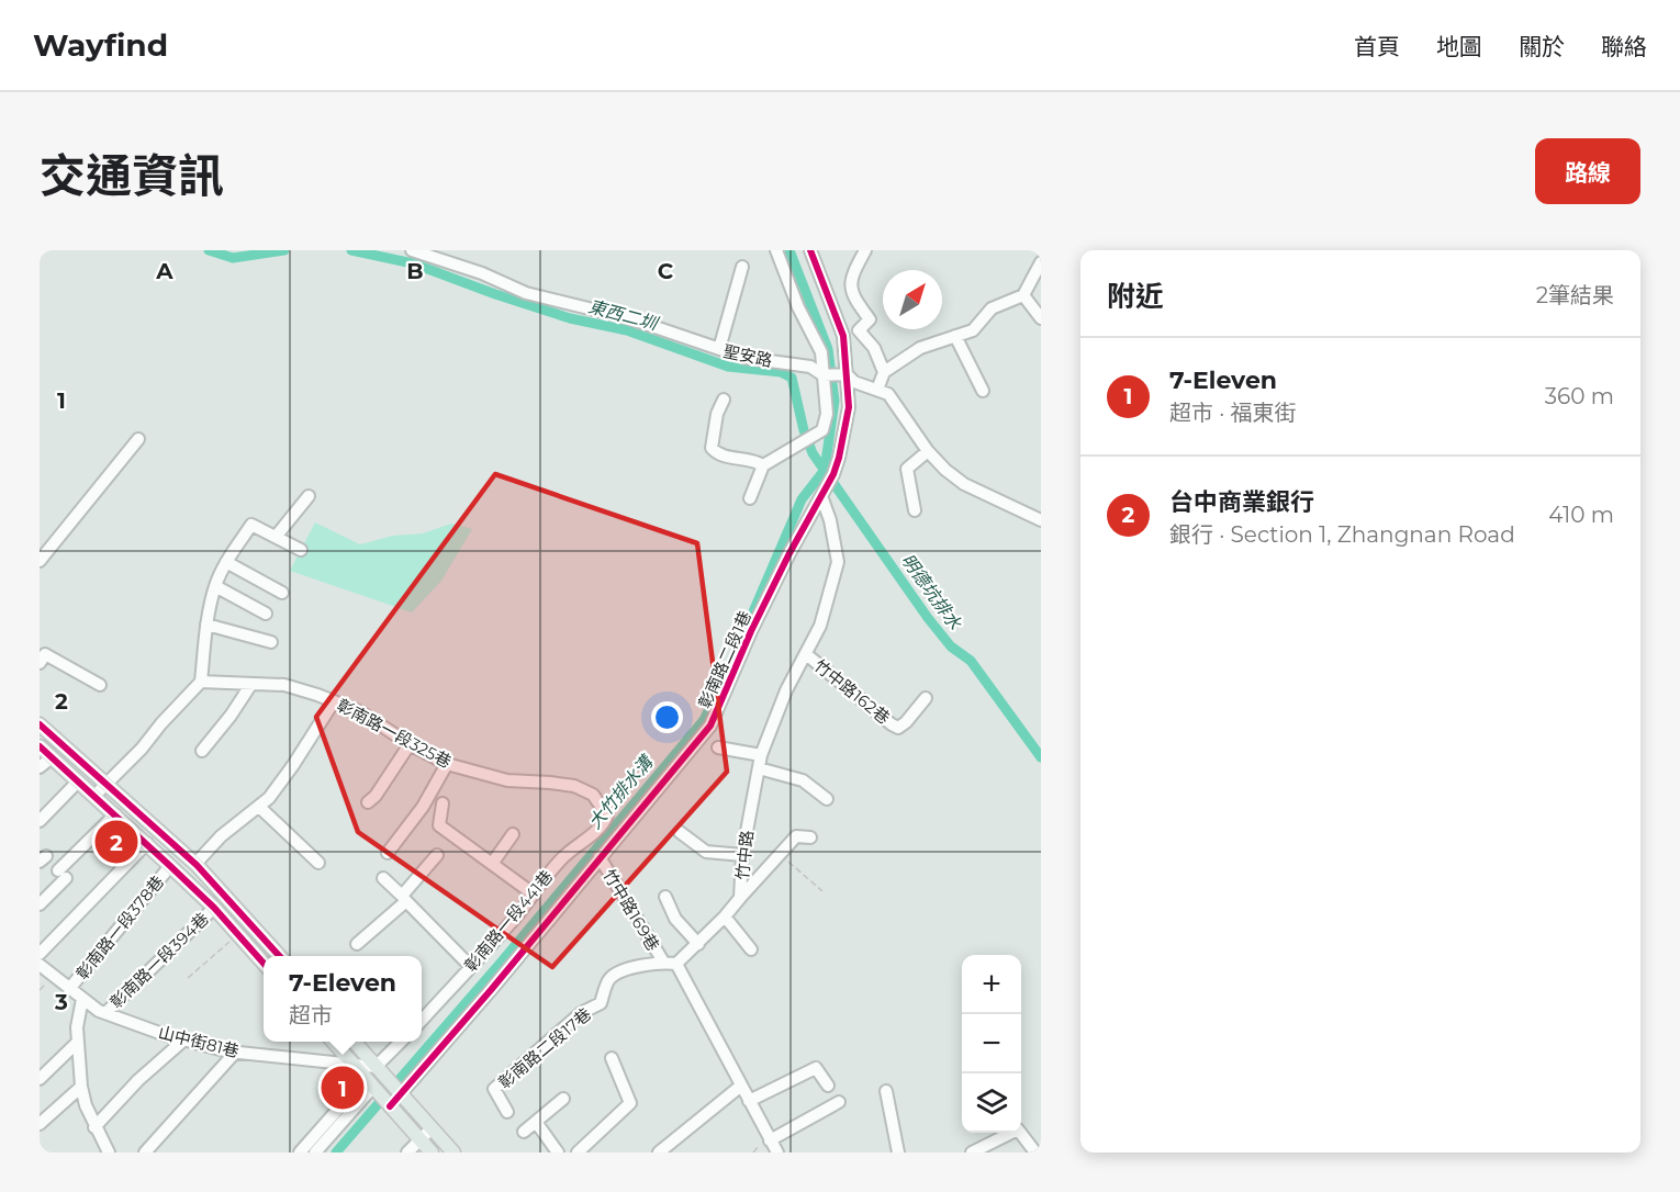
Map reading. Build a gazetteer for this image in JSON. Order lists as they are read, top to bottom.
{
  "streets": {
    "street": [
      "聖安路",
      "彰南路二段1巷",
      "竹中路162巷",
      "彰南路一段325巷",
      "竹中路",
      "竹中路169巷",
      "彰南路一段441巷",
      "彰南路一段378巷",
      "彰南路一段394巷",
      "山中街81巷",
      "彰南路二段17巷"
    ]
  },
  "crossings": [
    ["聖安路", "彰南路二段1巷"],
    ["彰南路二段1巷", "竹中路"],
    ["彰南路二段1巷", "竹中路169巷"],
    ["竹中路162巷", "竹中路"],
    ["彰南路一段325巷", "彰南路一段441巷"],
    ["竹中路", "彰南路二段17巷"],
    ["竹中路169巷", "彰南路二段17巷"],
    ["彰南路一段378巷", "山中街81巷"],
    ["彰南路一段394巷", "山中街81巷"]
  ],
  "water": ["東西二圳", "明德坑排水", "大竹排水溝"],
  "north": "top right",
  "page": {
    "header": "Wayfind",
    "nav": [
      "首頁",
      "地圖",
      "關於",
      "聯絡"
    ],
    "title": "交通資訊",
    "buttons": "路線",
    "heading": ["附近", "2筆結果"],
    "list": [
      {
        "mark": "1",
        "name": "7-Eleven",
        "note": "超市 · 福東街",
        "value": "360 m"
      },
      {
        "mark": "2",
        "name": "台中商業銀行",
        "note": "銀行 · Section 1, Zhangnan Road",
        "value": "410 m"
      }
    ],
    "pins": ["2", "1"],
    "map_buttons": ["+", "−"],
    "popup": ["7-Eleven", "超市"]
  },
  "grid": {
    "columns": ["A", "B", "C"],
    "rows": ["1", "2", "3"]
  }
}
